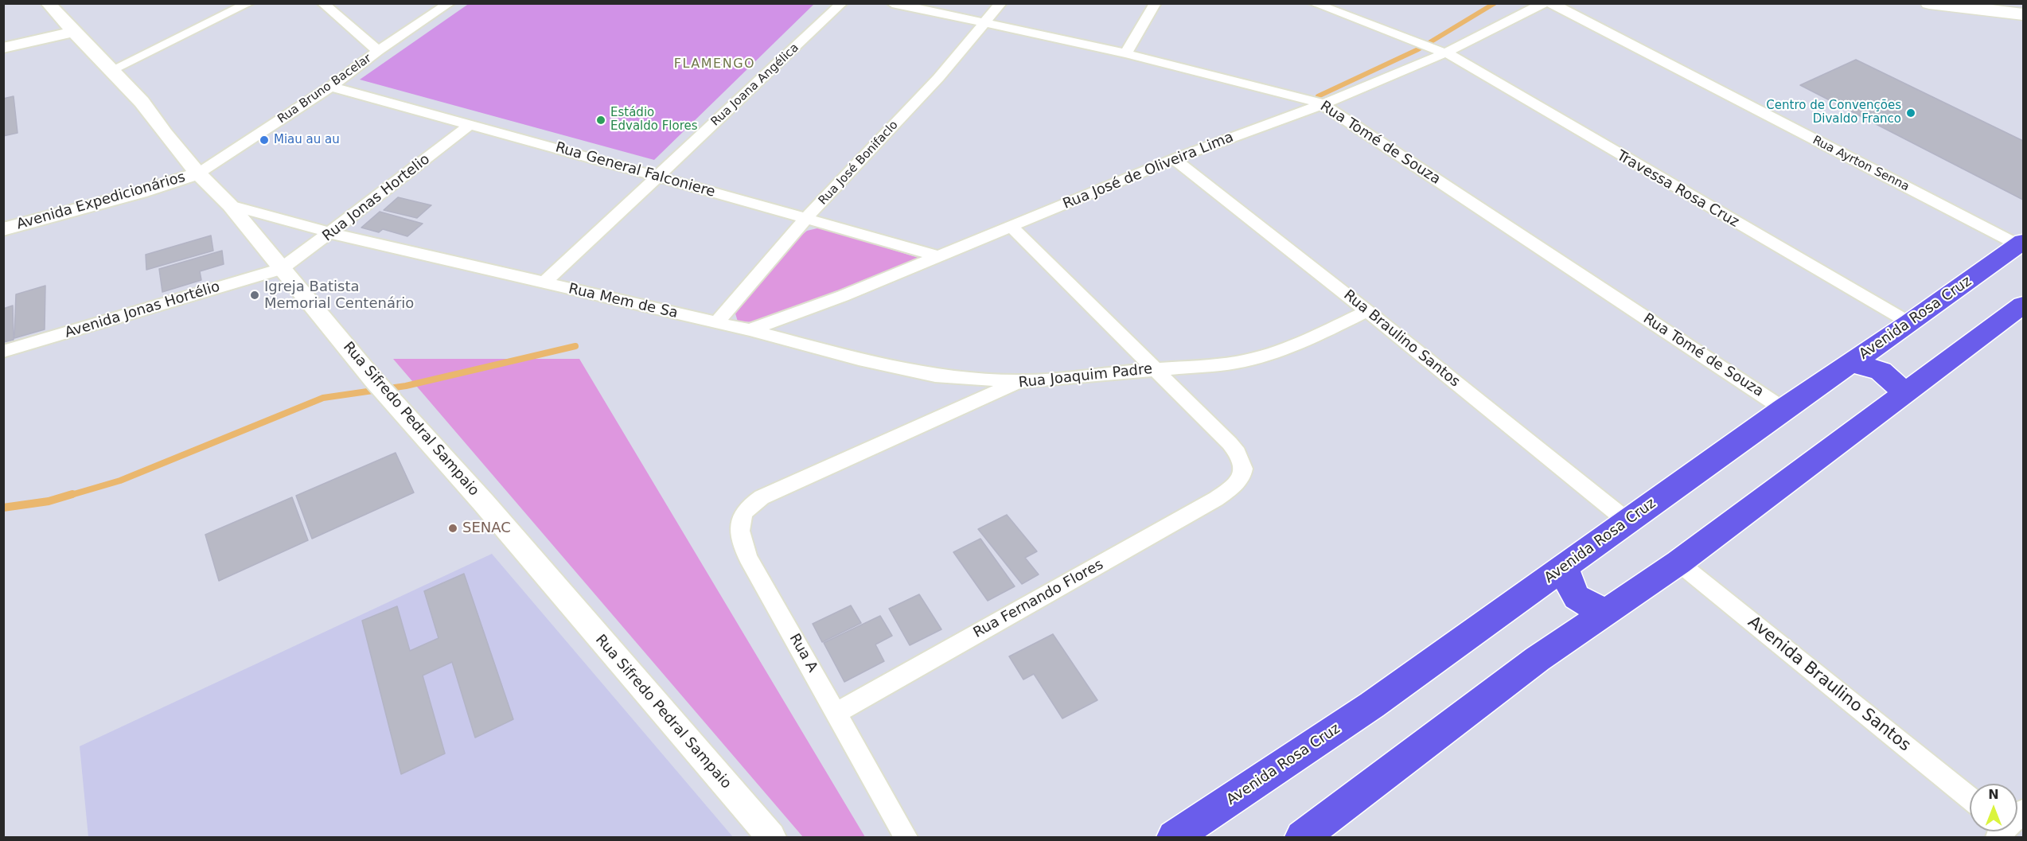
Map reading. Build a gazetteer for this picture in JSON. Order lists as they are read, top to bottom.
{
  "streets": {
    "main road": ["Avenida Rosa Cruz"],
    "street": [
      "Rua Joana Angélica",
      "Rua Bruno Bacelar",
      "Rua Tomé de Souza",
      "Rua José Bonifaclo",
      "Rua Ayrton Senna",
      "Rua General Falconiere",
      "Rua José de Oliveira Lima",
      "Travessa Rosa Cruz",
      "Rua Jonas Hortelio",
      "Avenida Expedicionários",
      "Rua Mem de Sa",
      "Avenida Jonas Hortélio",
      "Rua Braulino Santos",
      "Rua Joaquim Padre",
      "Rua Sifredo Pedral Sampaio",
      "Rua Fernando Flores",
      "Rua A",
      "Avenida Braulino Santos"
    ]
  },
  "crossings": [
    ["Rua Joana Angélica", "Rua General Falconiere"],
    ["Rua Joana Angélica", "Rua Mem de Sa"],
    ["Rua Bruno Bacelar", "Rua General Falconiere"],
    ["Rua Bruno Bacelar", "Avenida Expedicionários"],
    ["Rua Bruno Bacelar", "Rua Sifredo Pedral Sampaio"],
    ["Rua Tomé de Souza", "Rua José Bonifaclo"],
    ["Rua Tomé de Souza", "Rua José de Oliveira Lima"],
    ["Rua Tomé de Souza", "Avenida Rosa Cruz"],
    ["Rua José Bonifaclo", "Rua General Falconiere"],
    ["Rua José Bonifaclo", "Rua Mem de Sa"],
    ["Rua Ayrton Senna", "Avenida Rosa Cruz"],
    ["Rua General Falconiere", "Rua José de Oliveira Lima"],
    ["Rua General Falconiere", "Rua Jonas Hortelio"],
    ["Rua José de Oliveira Lima", "Travessa Rosa Cruz"],
    ["Rua José de Oliveira Lima", "Rua Mem de Sa"],
    ["Rua José de Oliveira Lima", "Rua Braulino Santos"],
    ["Travessa Rosa Cruz", "Avenida Rosa Cruz"],
    ["Rua Jonas Hortelio", "Rua Mem de Sa"],
    ["Rua Jonas Hortelio", "Avenida Jonas Hortélio"],
    ["Rua Jonas Hortelio", "Rua Sifredo Pedral Sampaio"],
    ["Avenida Expedicionários", "Rua Sifredo Pedral Sampaio"],
    ["Rua Mem de Sa", "Rua Joaquim Padre"],
    ["Rua Mem de Sa", "Rua Sifredo Pedral Sampaio"],
    ["Avenida Jonas Hortélio", "Rua Sifredo Pedral Sampaio"],
    ["Avenida Rosa Cruz", "Rua Braulino Santos"],
    ["Rua Braulino Santos", "Rua Joaquim Padre"],
    ["Rua Joaquim Padre", "Rua Fernando Flores"],
    ["Rua Joaquim Padre", "Rua A"],
    ["Rua Fernando Flores", "Rua A"]
  ],
  "districts": ["FLAMENGO"],
  "places": [
    "Centro de Convenções Divaldo Franco",
    "Estádio Edvaldo Flores",
    "Miau au au",
    "Igreja Batista Memorial Centenário",
    "SENAC"
  ],
  "north": "top"
}
